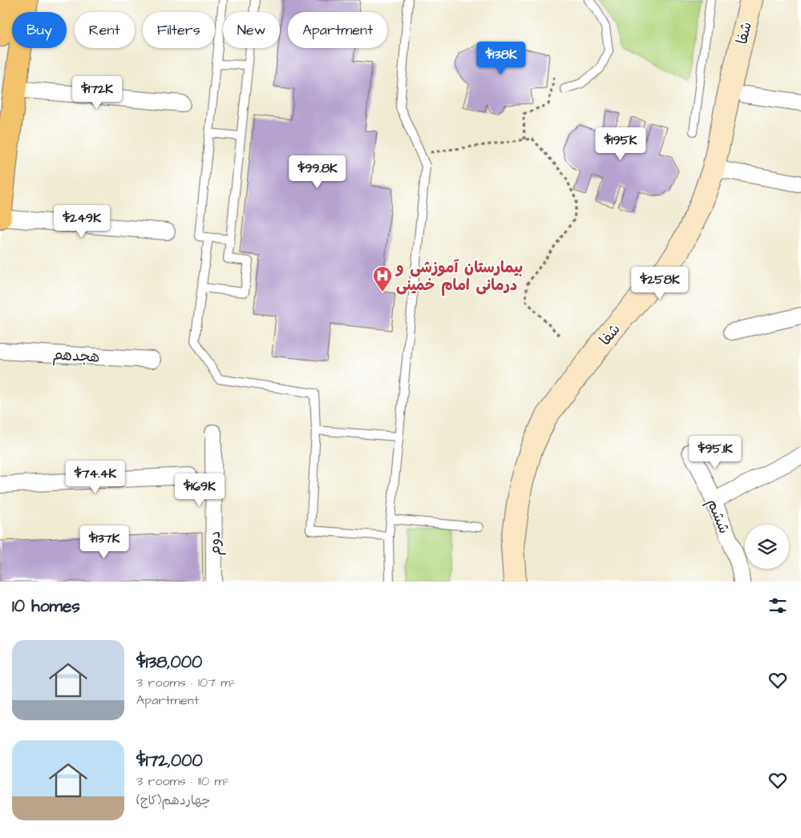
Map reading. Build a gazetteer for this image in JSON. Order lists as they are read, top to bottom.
{
  "streets": {
    "street": [
      "شفا",
      "هجدهم",
      "ششم",
      "دوم"
    ]
  },
  "places": {
    "hospital": ["بیمارستان آموزشی و درمانی امام خمینی"]
  },
  "page": {
    "chip": [
      "Buy",
      "Rent",
      "Filters",
      "New",
      "Apartment"
    ],
    "price": [
      "$138K",
      "$172K",
      "$195K",
      "$99.8K",
      "$249K",
      "$258K",
      "$95.1K",
      "$74.4K",
      "$169K",
      "$137K"
    ],
    "heading": "10 homes",
    "list": [
      {
        "name": "$138,000",
        "note": "3 rooms · 107 m² · Apartment"
      },
      {
        "name": "$172,000",
        "note": "3 rooms · 110 m² · چهاردهم(کاج)"
      }
    ]
  }
}
